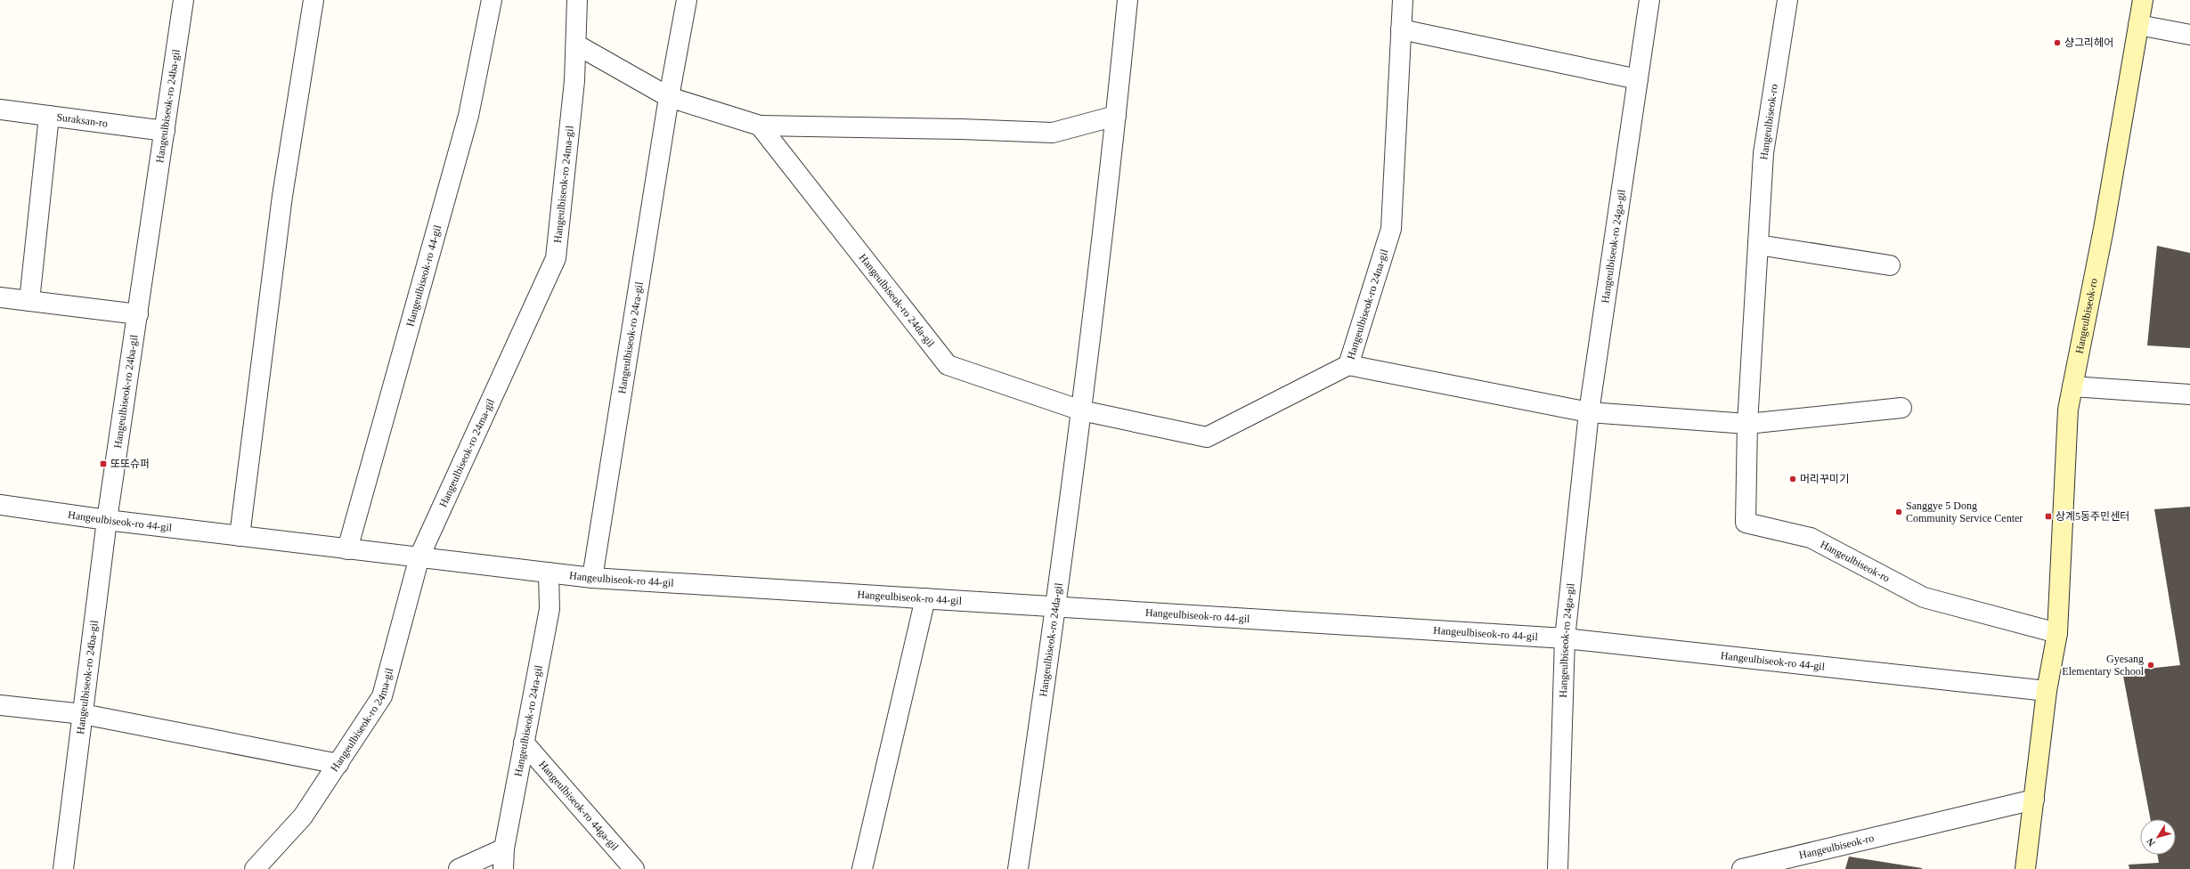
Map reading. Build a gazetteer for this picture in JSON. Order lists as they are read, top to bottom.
{
  "streets": {
    "main road": ["Hangeulbiseok-ro"],
    "street": [
      "Hangeulbiseok-ro 24ba-gil",
      "Suraksan-ro",
      "Hangeulbiseok-ro 24ma-gil",
      "Hangeulbiseok-ro 24ga-gil",
      "Hangeulbiseok-ro 44-gil",
      "Hangeulbiseok-ro 24da-gil",
      "Hangeulbiseok-ro 24na-gil",
      "Hangeulbiseok-ro 24ra-gil",
      "Hangeulbiseok-ro 44ga-gil"
    ]
  },
  "crossings": [
    ["Hangeulbiseok-ro 24ba-gil", "Suraksan-ro"],
    ["Hangeulbiseok-ro 24ba-gil", "Hangeulbiseok-ro 44-gil"],
    ["Hangeulbiseok-ro", "Hangeulbiseok-ro 44-gil"],
    ["Hangeulbiseok-ro 24ma-gil", "Hangeulbiseok-ro 44-gil"],
    ["Hangeulbiseok-ro 24ga-gil", "Hangeulbiseok-ro 44-gil"],
    ["Hangeulbiseok-ro 44-gil", "Hangeulbiseok-ro 24da-gil"],
    ["Hangeulbiseok-ro 44-gil", "Hangeulbiseok-ro 24ra-gil"],
    ["Hangeulbiseok-ro 24da-gil", "Hangeulbiseok-ro 24na-gil"],
    ["Hangeulbiseok-ro 24ra-gil", "Hangeulbiseok-ro 44ga-gil"]
  ],
  "places": {
    "other": [
      "샹그리헤어",
      "머리꾸미기",
      "Sanggye 5 Dong Community Service Center",
      "Gyesang Elementary School"
    ],
    "transit": ["또또슈퍼", "상계5동주민센터"]
  },
  "north": "bottom left"
}
